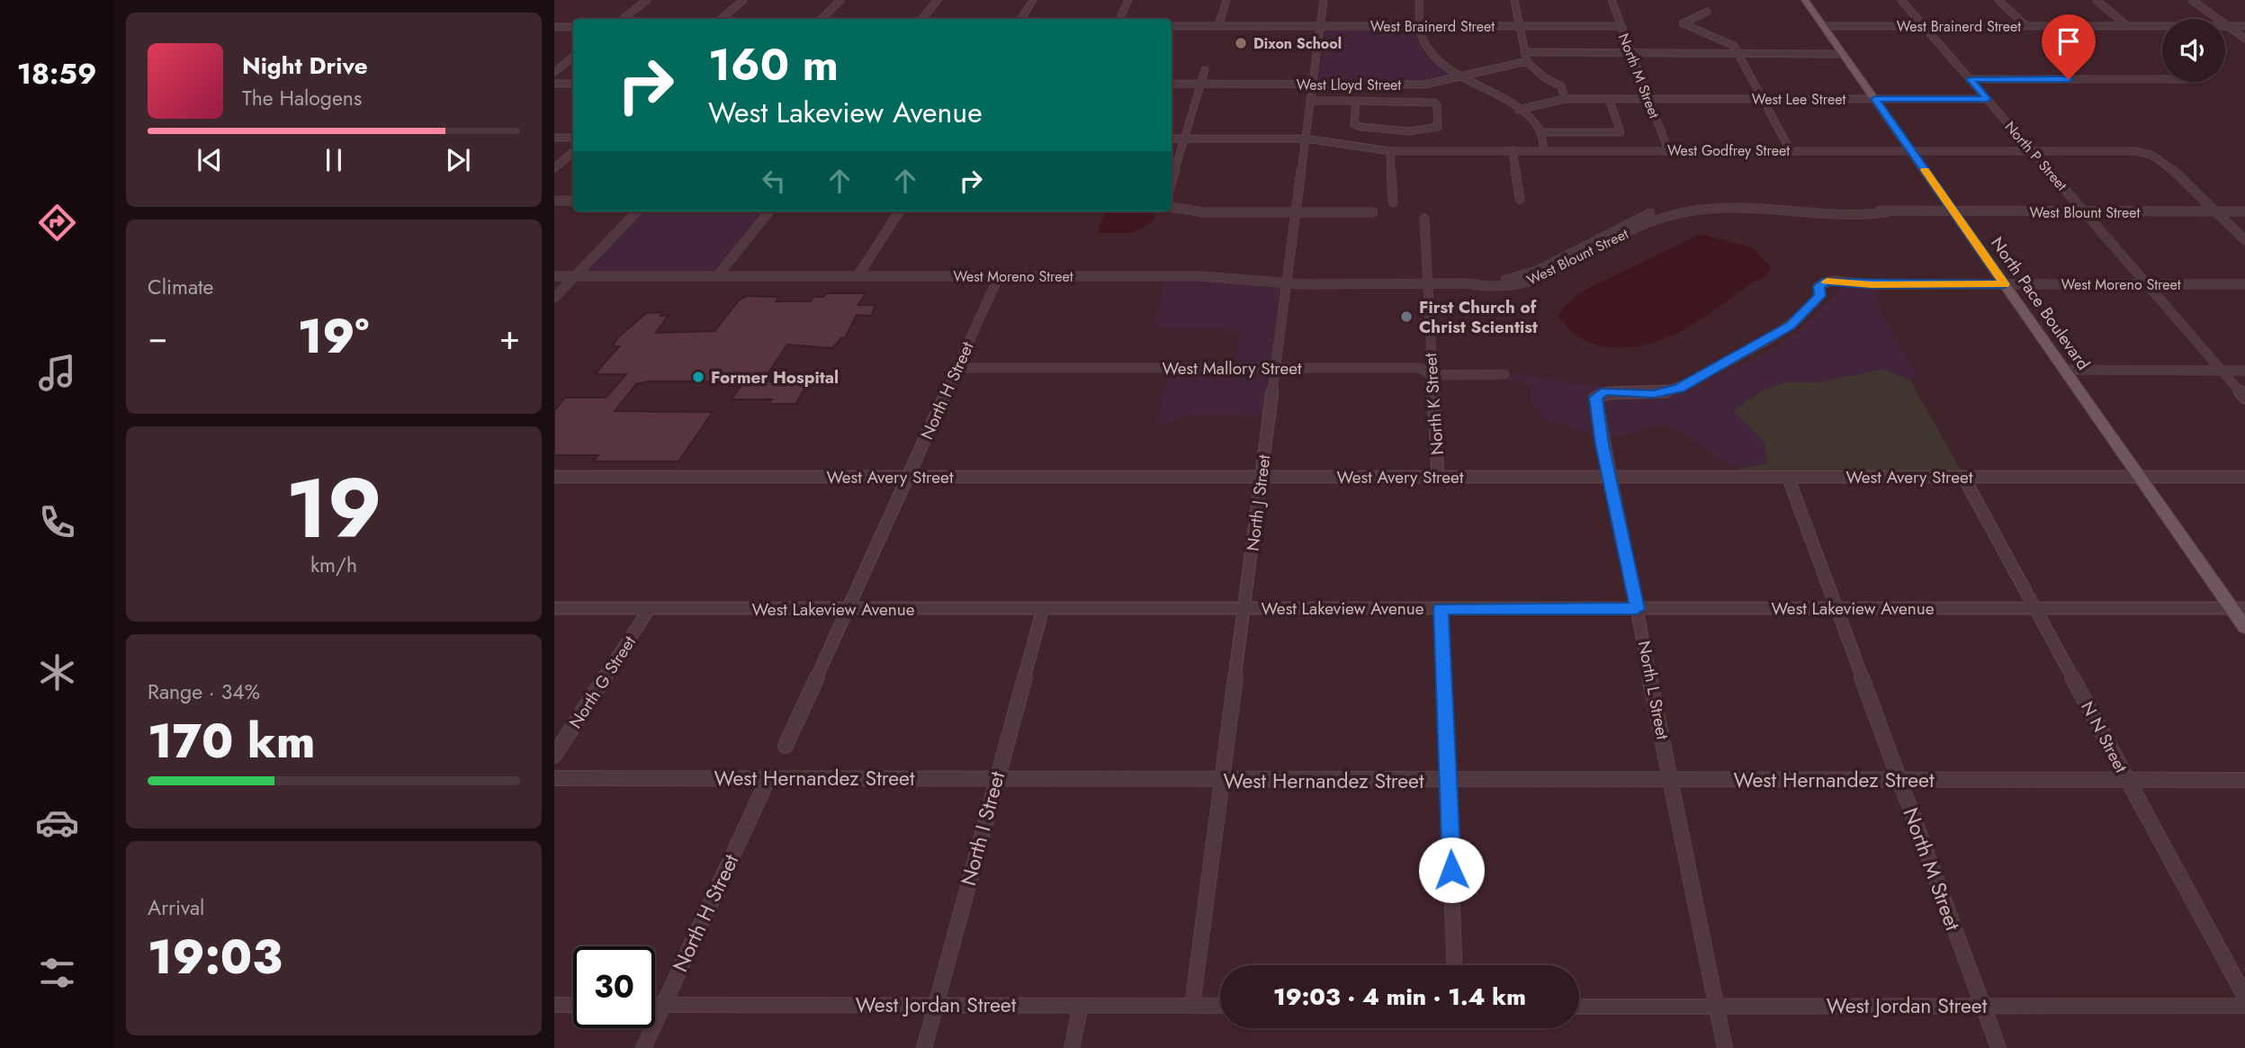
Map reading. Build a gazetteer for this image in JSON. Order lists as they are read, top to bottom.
{
  "streets": {
    "main road": ["North Pace Boulevard"],
    "street": [
      "West Brainerd Street",
      "North M Street",
      "West Lloyd Street",
      "West Lee Street",
      "West Godfrey Street",
      "North P Street",
      "West Blount Street",
      "West Moreno Street",
      "West Mallory Street",
      "North H Street",
      "North K Street",
      "West Avery Street",
      "North J Street",
      "West Lakeview Avenue",
      "North G Street",
      "North L Street",
      "N N Street",
      "West Hernandez Street",
      "North I Street",
      "West Jordan Street"
    ]
  },
  "crossings": [
    ["West Brainerd Street", "North M Street"],
    ["West Brainerd Street", "North P Street"],
    ["West Brainerd Street", "North Pace Boulevard"],
    ["West Brainerd Street", "North J Street"],
    ["North M Street", "West Lee Street"],
    ["North M Street", "West Godfrey Street"],
    ["North M Street", "West Avery Street"],
    ["North M Street", "West Lakeview Avenue"],
    ["North M Street", "West Hernandez Street"],
    ["North M Street", "West Jordan Street"],
    ["West Lloyd Street", "North J Street"],
    ["West Lee Street", "North P Street"],
    ["West Lee Street", "North Pace Boulevard"],
    ["West Godfrey Street", "North P Street"],
    ["West Godfrey Street", "North Pace Boulevard"],
    ["West Godfrey Street", "North J Street"],
    ["North P Street", "West Blount Street"],
    ["North P Street", "West Moreno Street"],
    ["West Blount Street", "West Moreno Street"],
    ["West Blount Street", "North Pace Boulevard"],
    ["West Moreno Street", "North Pace Boulevard"],
    ["West Moreno Street", "North H Street"],
    ["West Moreno Street", "North K Street"],
    ["West Moreno Street", "North J Street"],
    ["West Moreno Street", "North L Street"],
    ["North Pace Boulevard", "West Avery Street"],
    ["North Pace Boulevard", "West Lakeview Avenue"],
    ["West Mallory Street", "North H Street"],
    ["West Mallory Street", "North K Street"],
    ["West Mallory Street", "North J Street"],
    ["North H Street", "West Avery Street"],
    ["North H Street", "West Lakeview Avenue"],
    ["North H Street", "West Hernandez Street"],
    ["North H Street", "West Jordan Street"],
    ["North K Street", "West Avery Street"],
    ["West Avery Street", "North J Street"],
    ["West Avery Street", "North L Street"],
    ["West Avery Street", "N N Street"],
    ["North J Street", "West Lakeview Avenue"],
    ["North J Street", "West Hernandez Street"],
    ["North J Street", "West Jordan Street"],
    ["West Lakeview Avenue", "North G Street"],
    ["West Lakeview Avenue", "North L Street"],
    ["West Lakeview Avenue", "N N Street"],
    ["West Lakeview Avenue", "North I Street"],
    ["North L Street", "West Hernandez Street"],
    ["North L Street", "West Jordan Street"],
    ["N N Street", "West Hernandez Street"],
    ["West Hernandez Street", "North I Street"],
    ["North I Street", "West Jordan Street"]
  ],
  "places": ["Dixon School", "First Church of Christ Scientist", "Former Hospital"],
  "page": {
    "tabs": "18:59",
    "turn": ["160 m", "West Lakeview Avenue"],
    "song": ["Night Drive", "The Halogens"],
    "tile": [
      "Climate",
      ["19", "km/h"],
      ["Range · 34%", "170 km"],
      ["Arrival", "19:03"]
    ],
    "heat": ["−", "19°", "+"],
    "limit": "30",
    "trip": "19:03 · 4 min · 1.4 km"
  }
}
